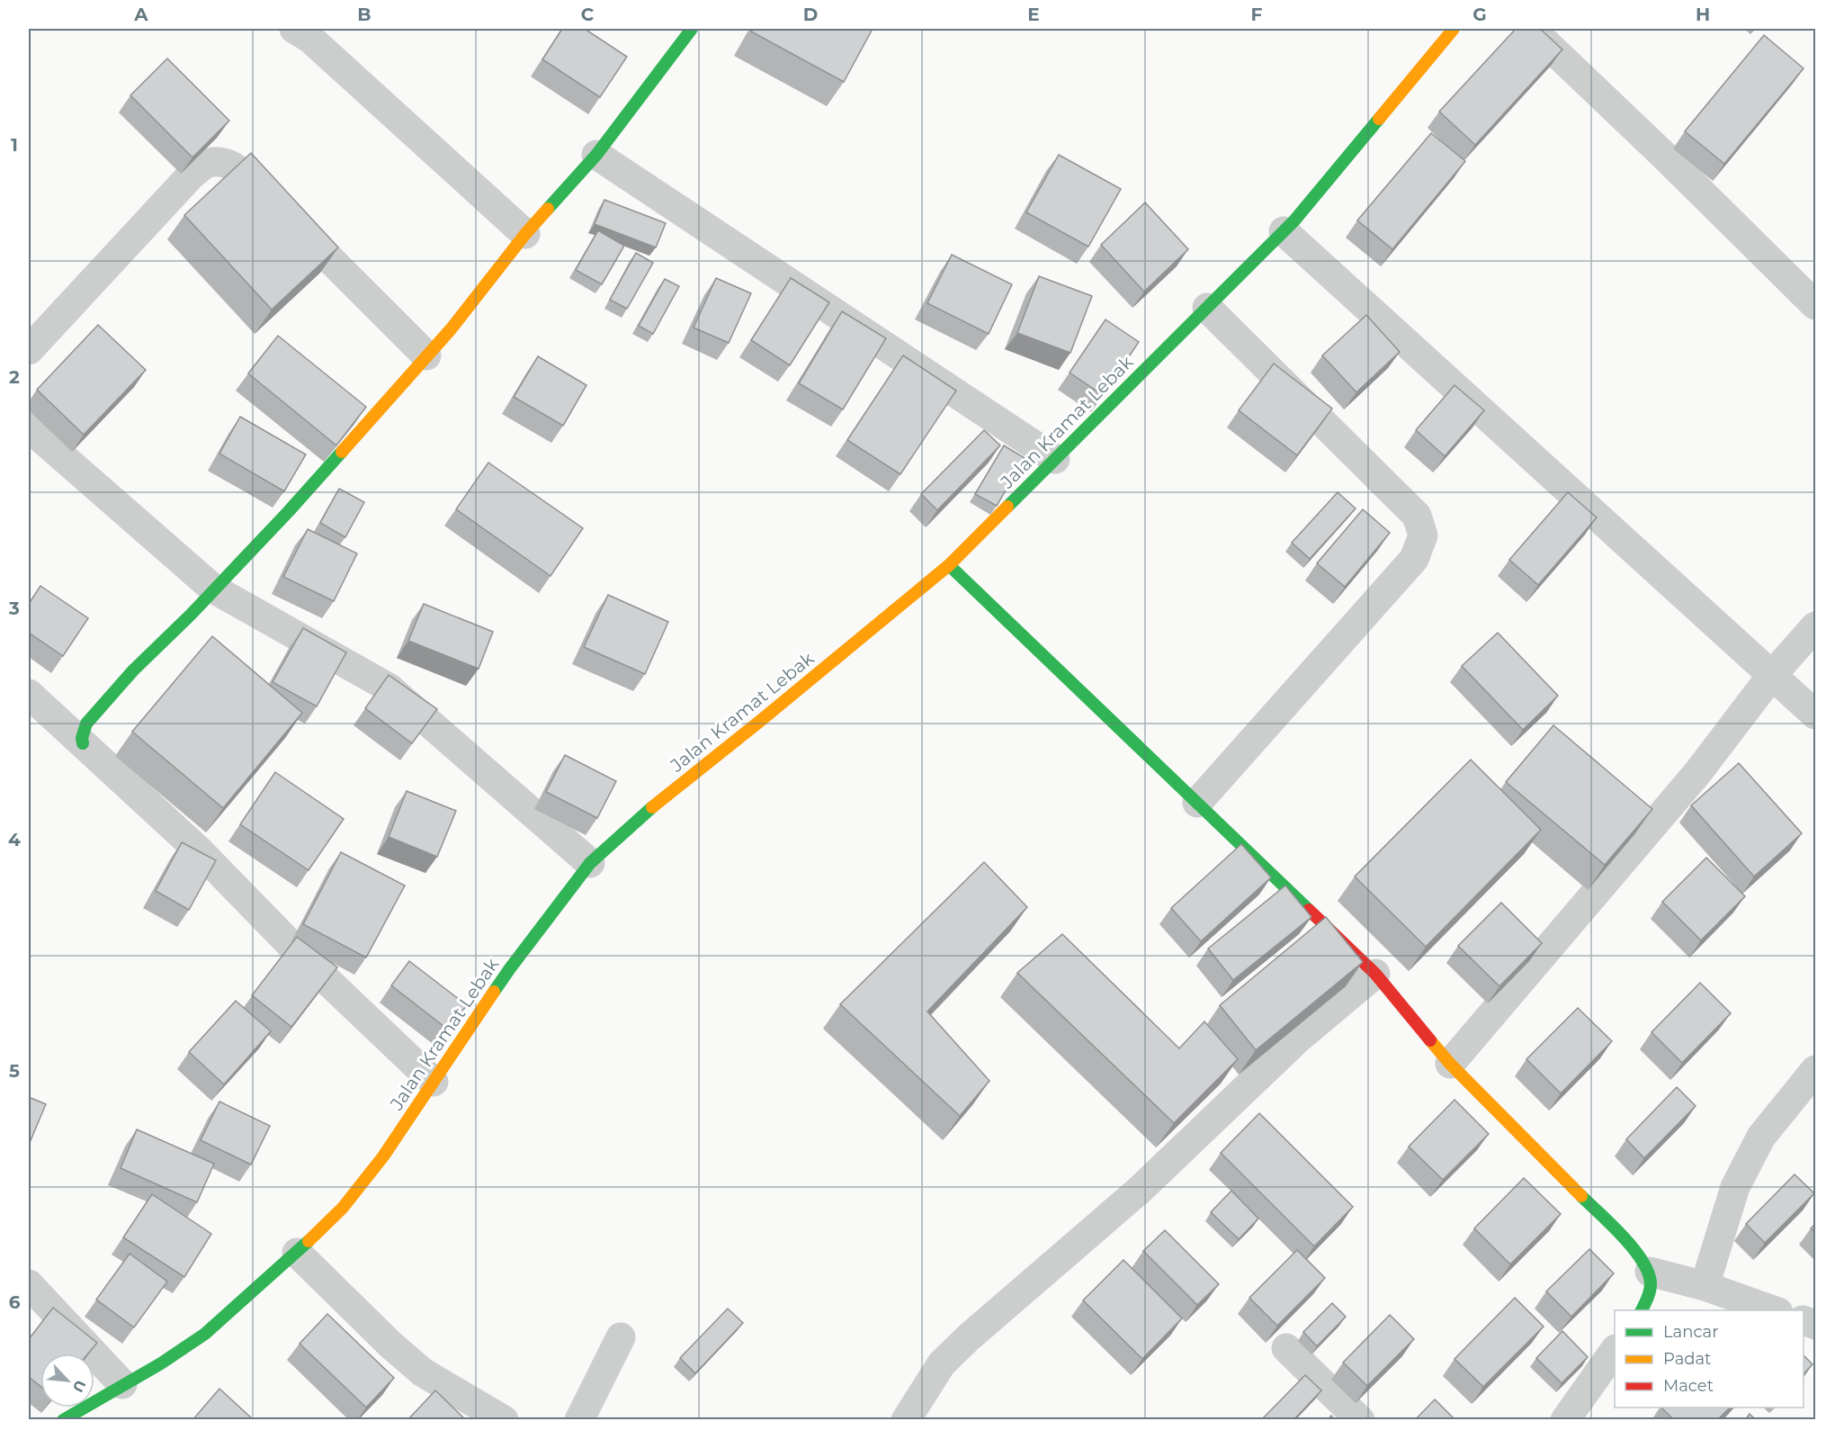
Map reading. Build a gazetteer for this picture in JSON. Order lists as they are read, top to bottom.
{
  "streets": {
    "street": ["Jalan Kramat Lebak"]
  },
  "legend": ["Lancar", "Padat", "Macet"],
  "north": "bottom right",
  "grid": {
    "columns": [
      "A",
      "B",
      "C",
      "D",
      "E",
      "F",
      "G",
      "H"
    ],
    "rows": [
      "1",
      "2",
      "3",
      "4",
      "5",
      "6"
    ]
  }
}
